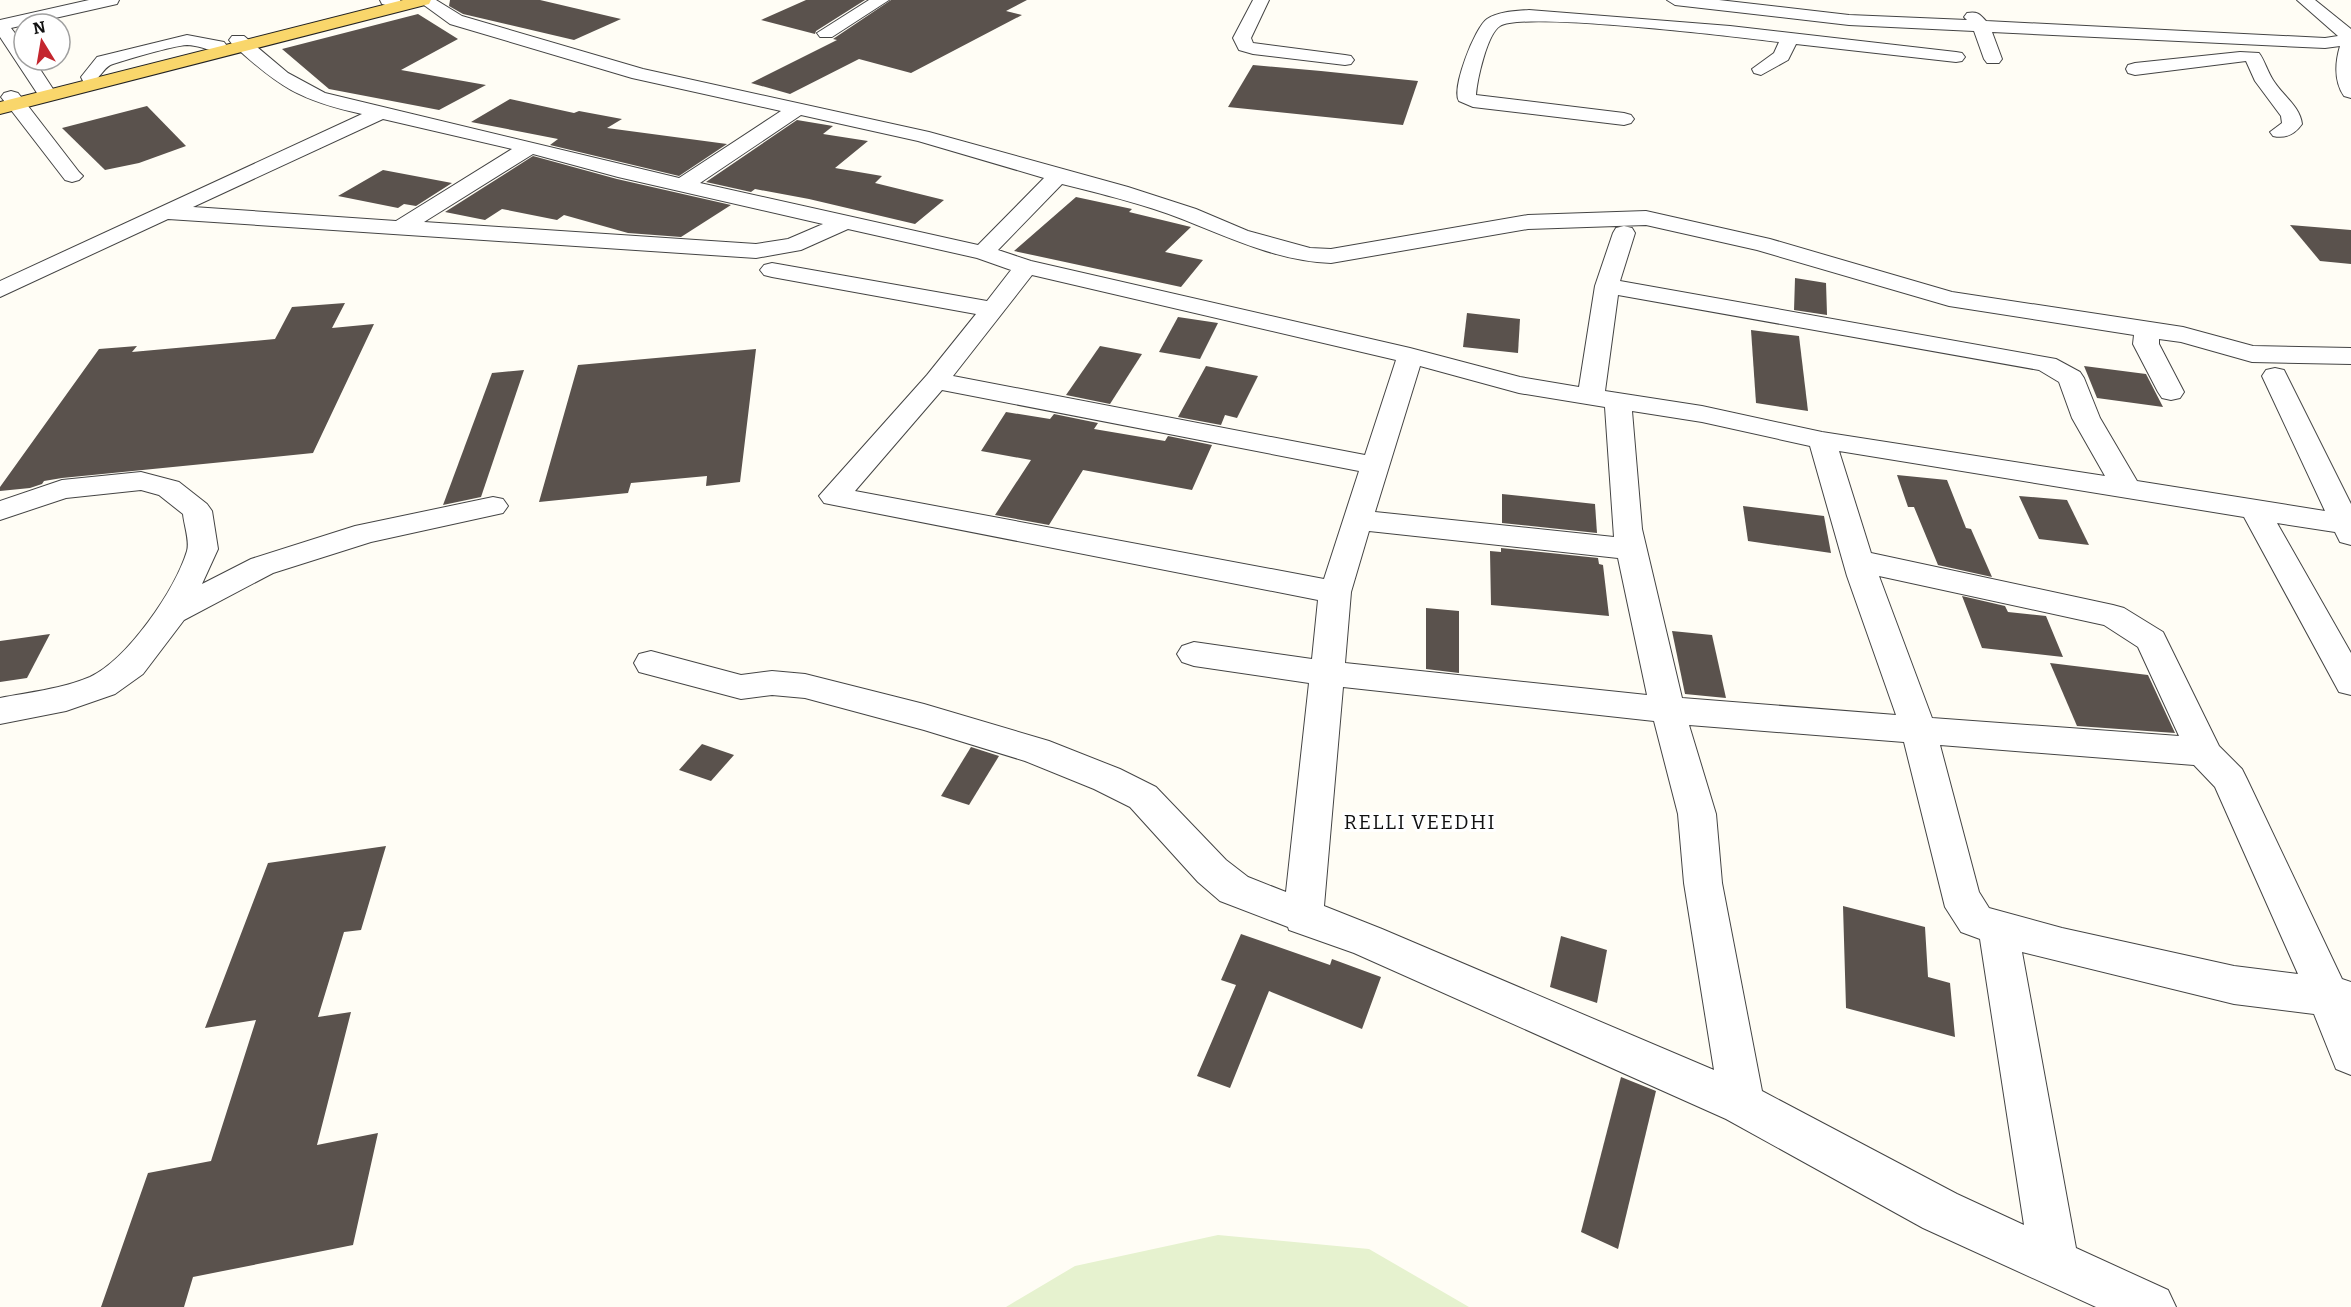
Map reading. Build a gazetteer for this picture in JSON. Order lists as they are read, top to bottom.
{
  "districts": ["RELLI VEEDHI"],
  "north": "top"
}
